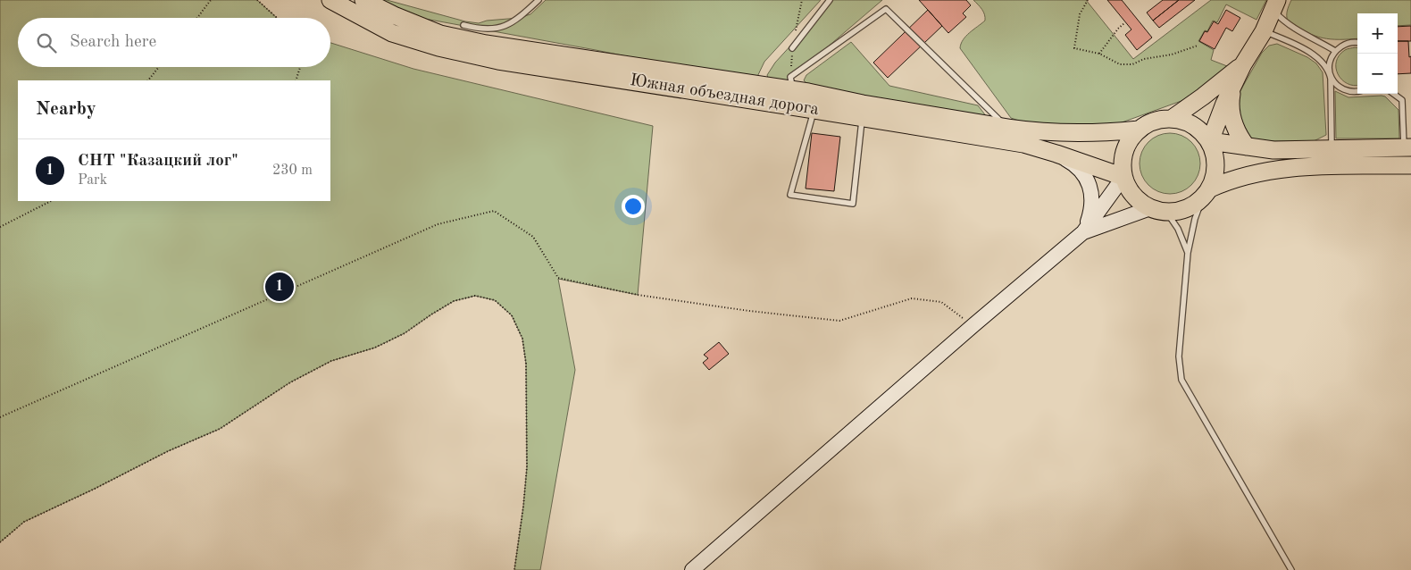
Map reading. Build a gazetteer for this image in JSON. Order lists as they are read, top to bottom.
{
  "streets": {
    "main road": ["Южная объездная дорога"]
  },
  "page": {
    "map_buttons": ["+", "−"],
    "search": "Search here",
    "heading": "Nearby",
    "list": [
      {
        "mark": "1",
        "name": "СНТ \"Казацкий лог\"",
        "note": "Park",
        "value": "230 m"
      }
    ],
    "pins": "1"
  }
}
